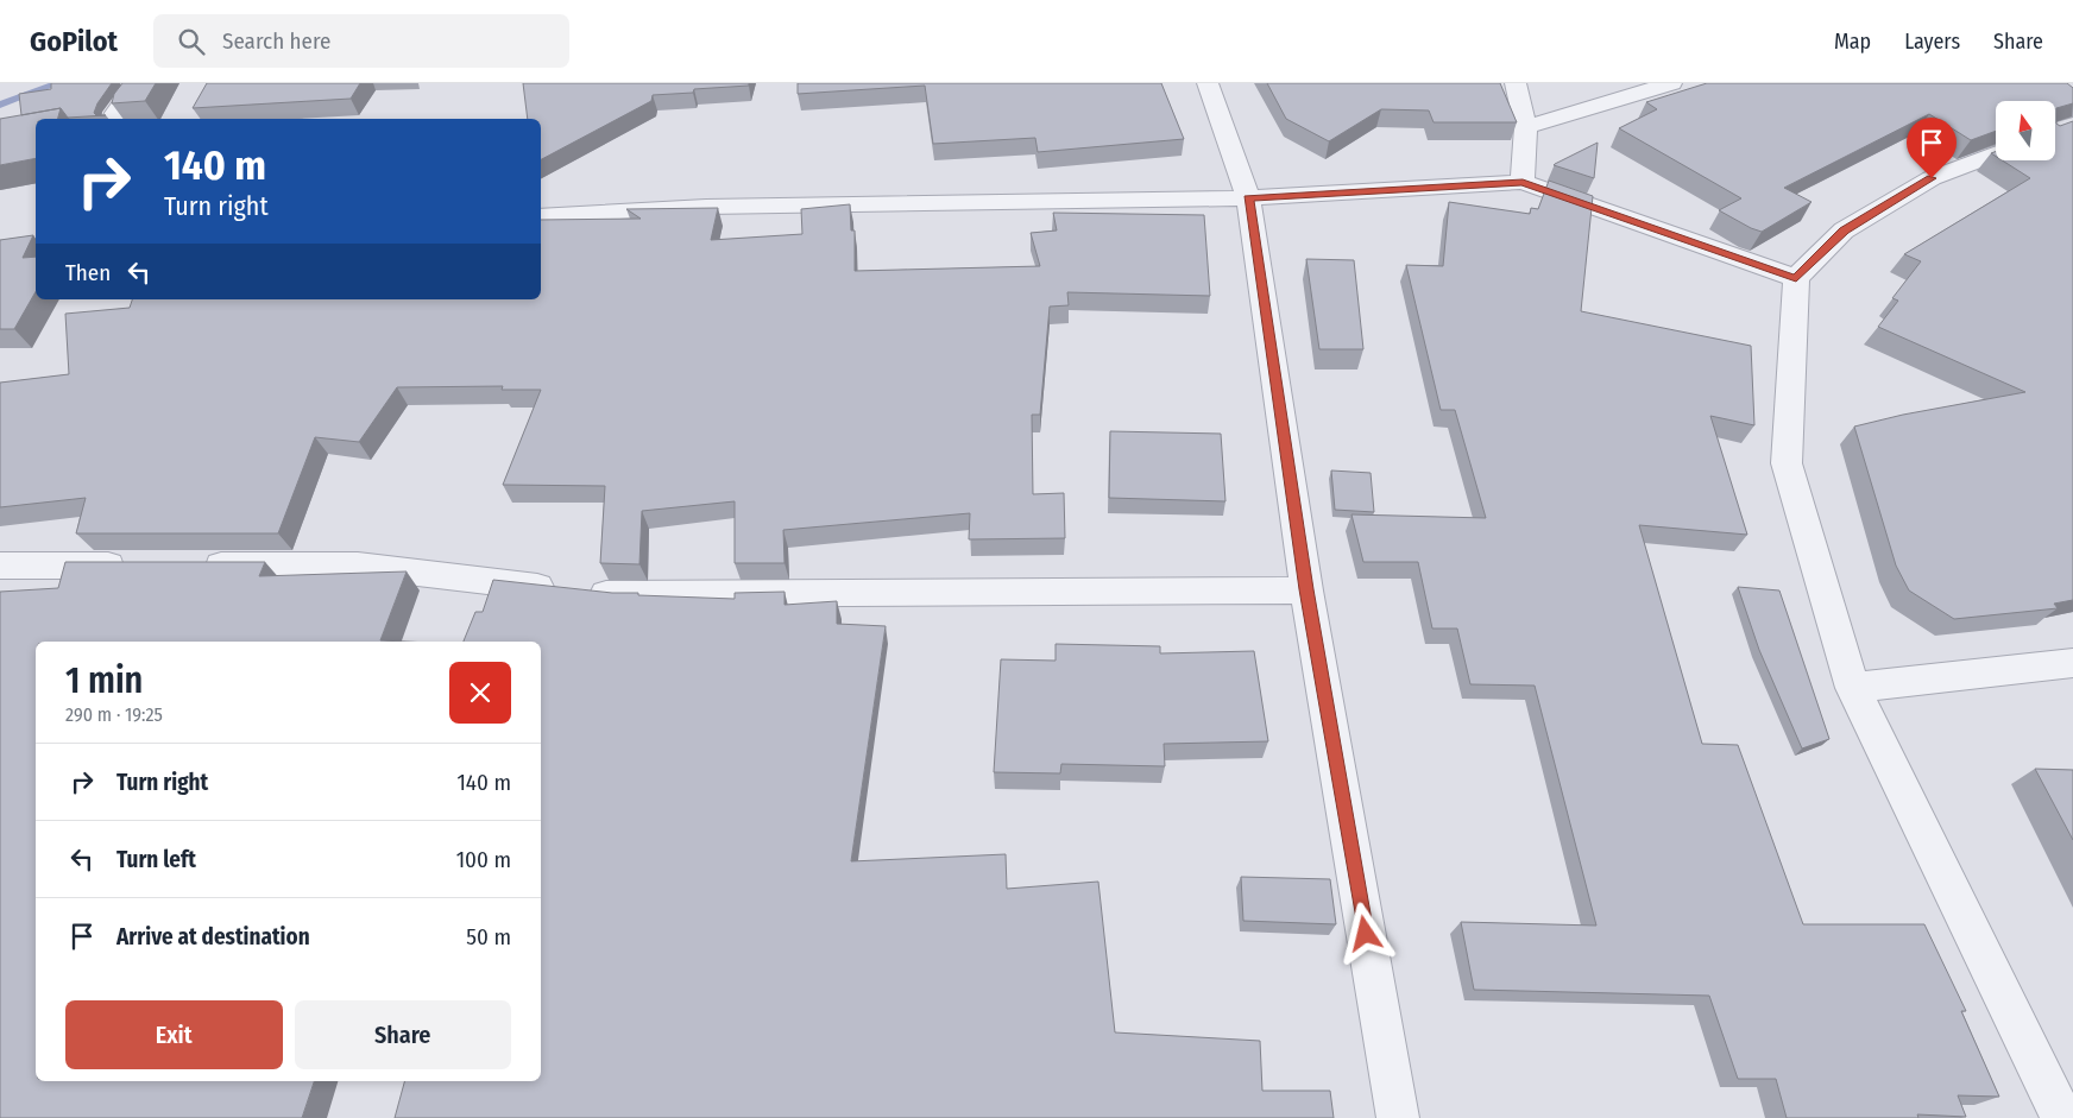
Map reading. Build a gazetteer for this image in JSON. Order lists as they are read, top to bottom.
{
  "north": "top",
  "page": {
    "header": "GoPilot",
    "search": "Search here",
    "nav": ["Map", "Layers", "Share"],
    "turn": ["140 m", "Turn right"],
    "then": "Then",
    "heading": ["1 min", "290 m · 19:25"],
    "list": [
      {
        "name": "Turn right",
        "value": "140 m"
      },
      {
        "name": "Turn left",
        "value": "100 m"
      },
      {
        "name": "Arrive at destination",
        "value": "50 m"
      }
    ],
    "buttons": ["Exit", "Share"]
  }
}
